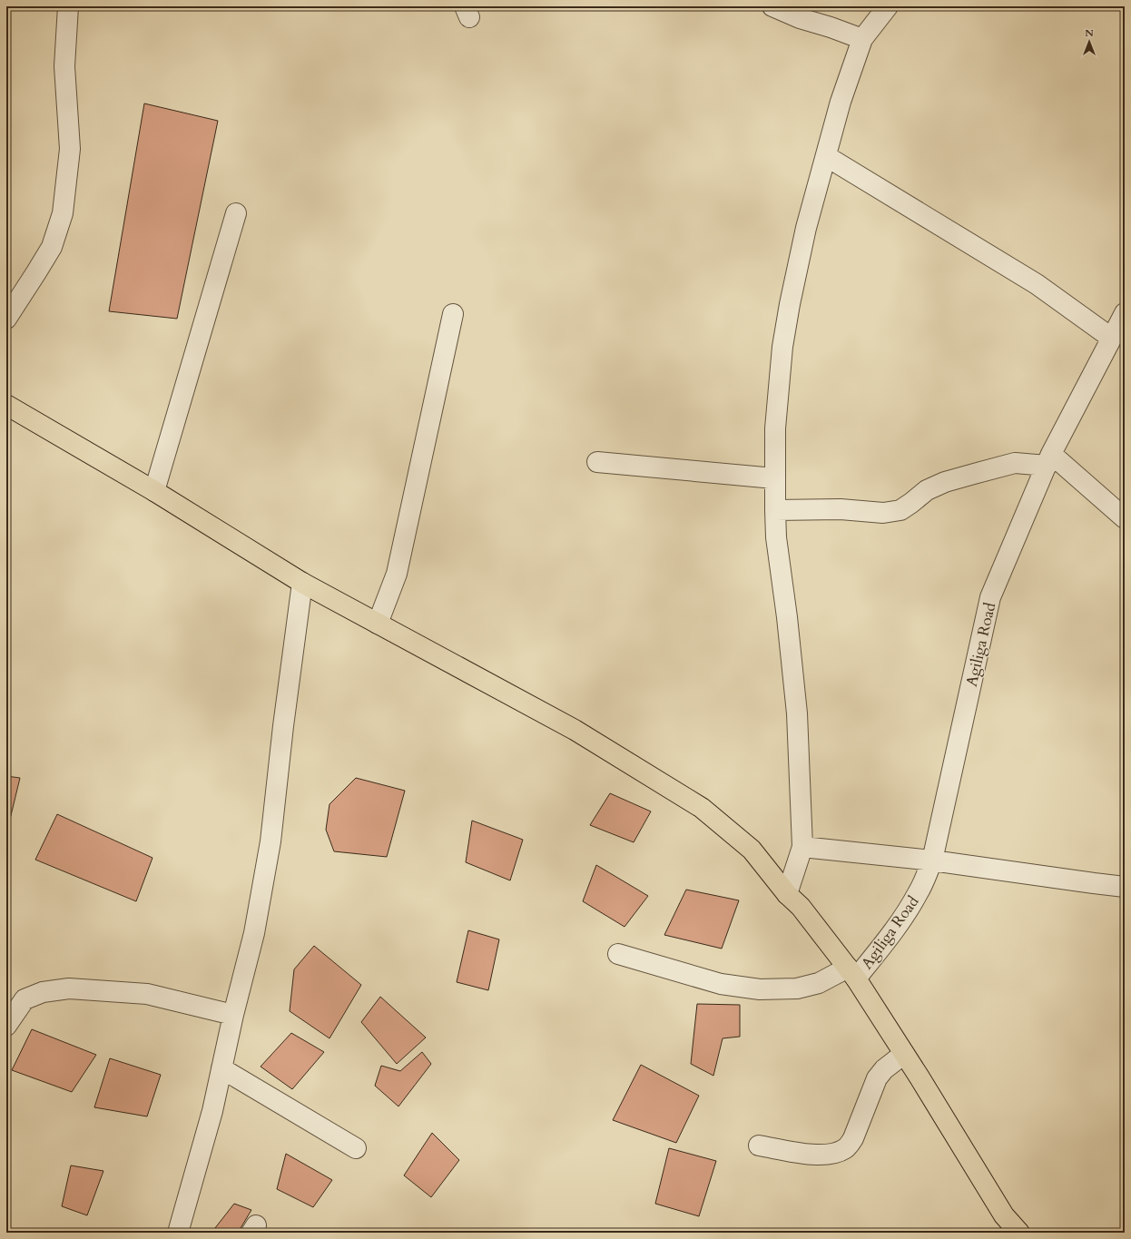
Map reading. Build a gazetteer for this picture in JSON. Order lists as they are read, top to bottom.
{
  "streets": {
    "street": ["Agiliga Road"]
  },
  "north": "top"
}
